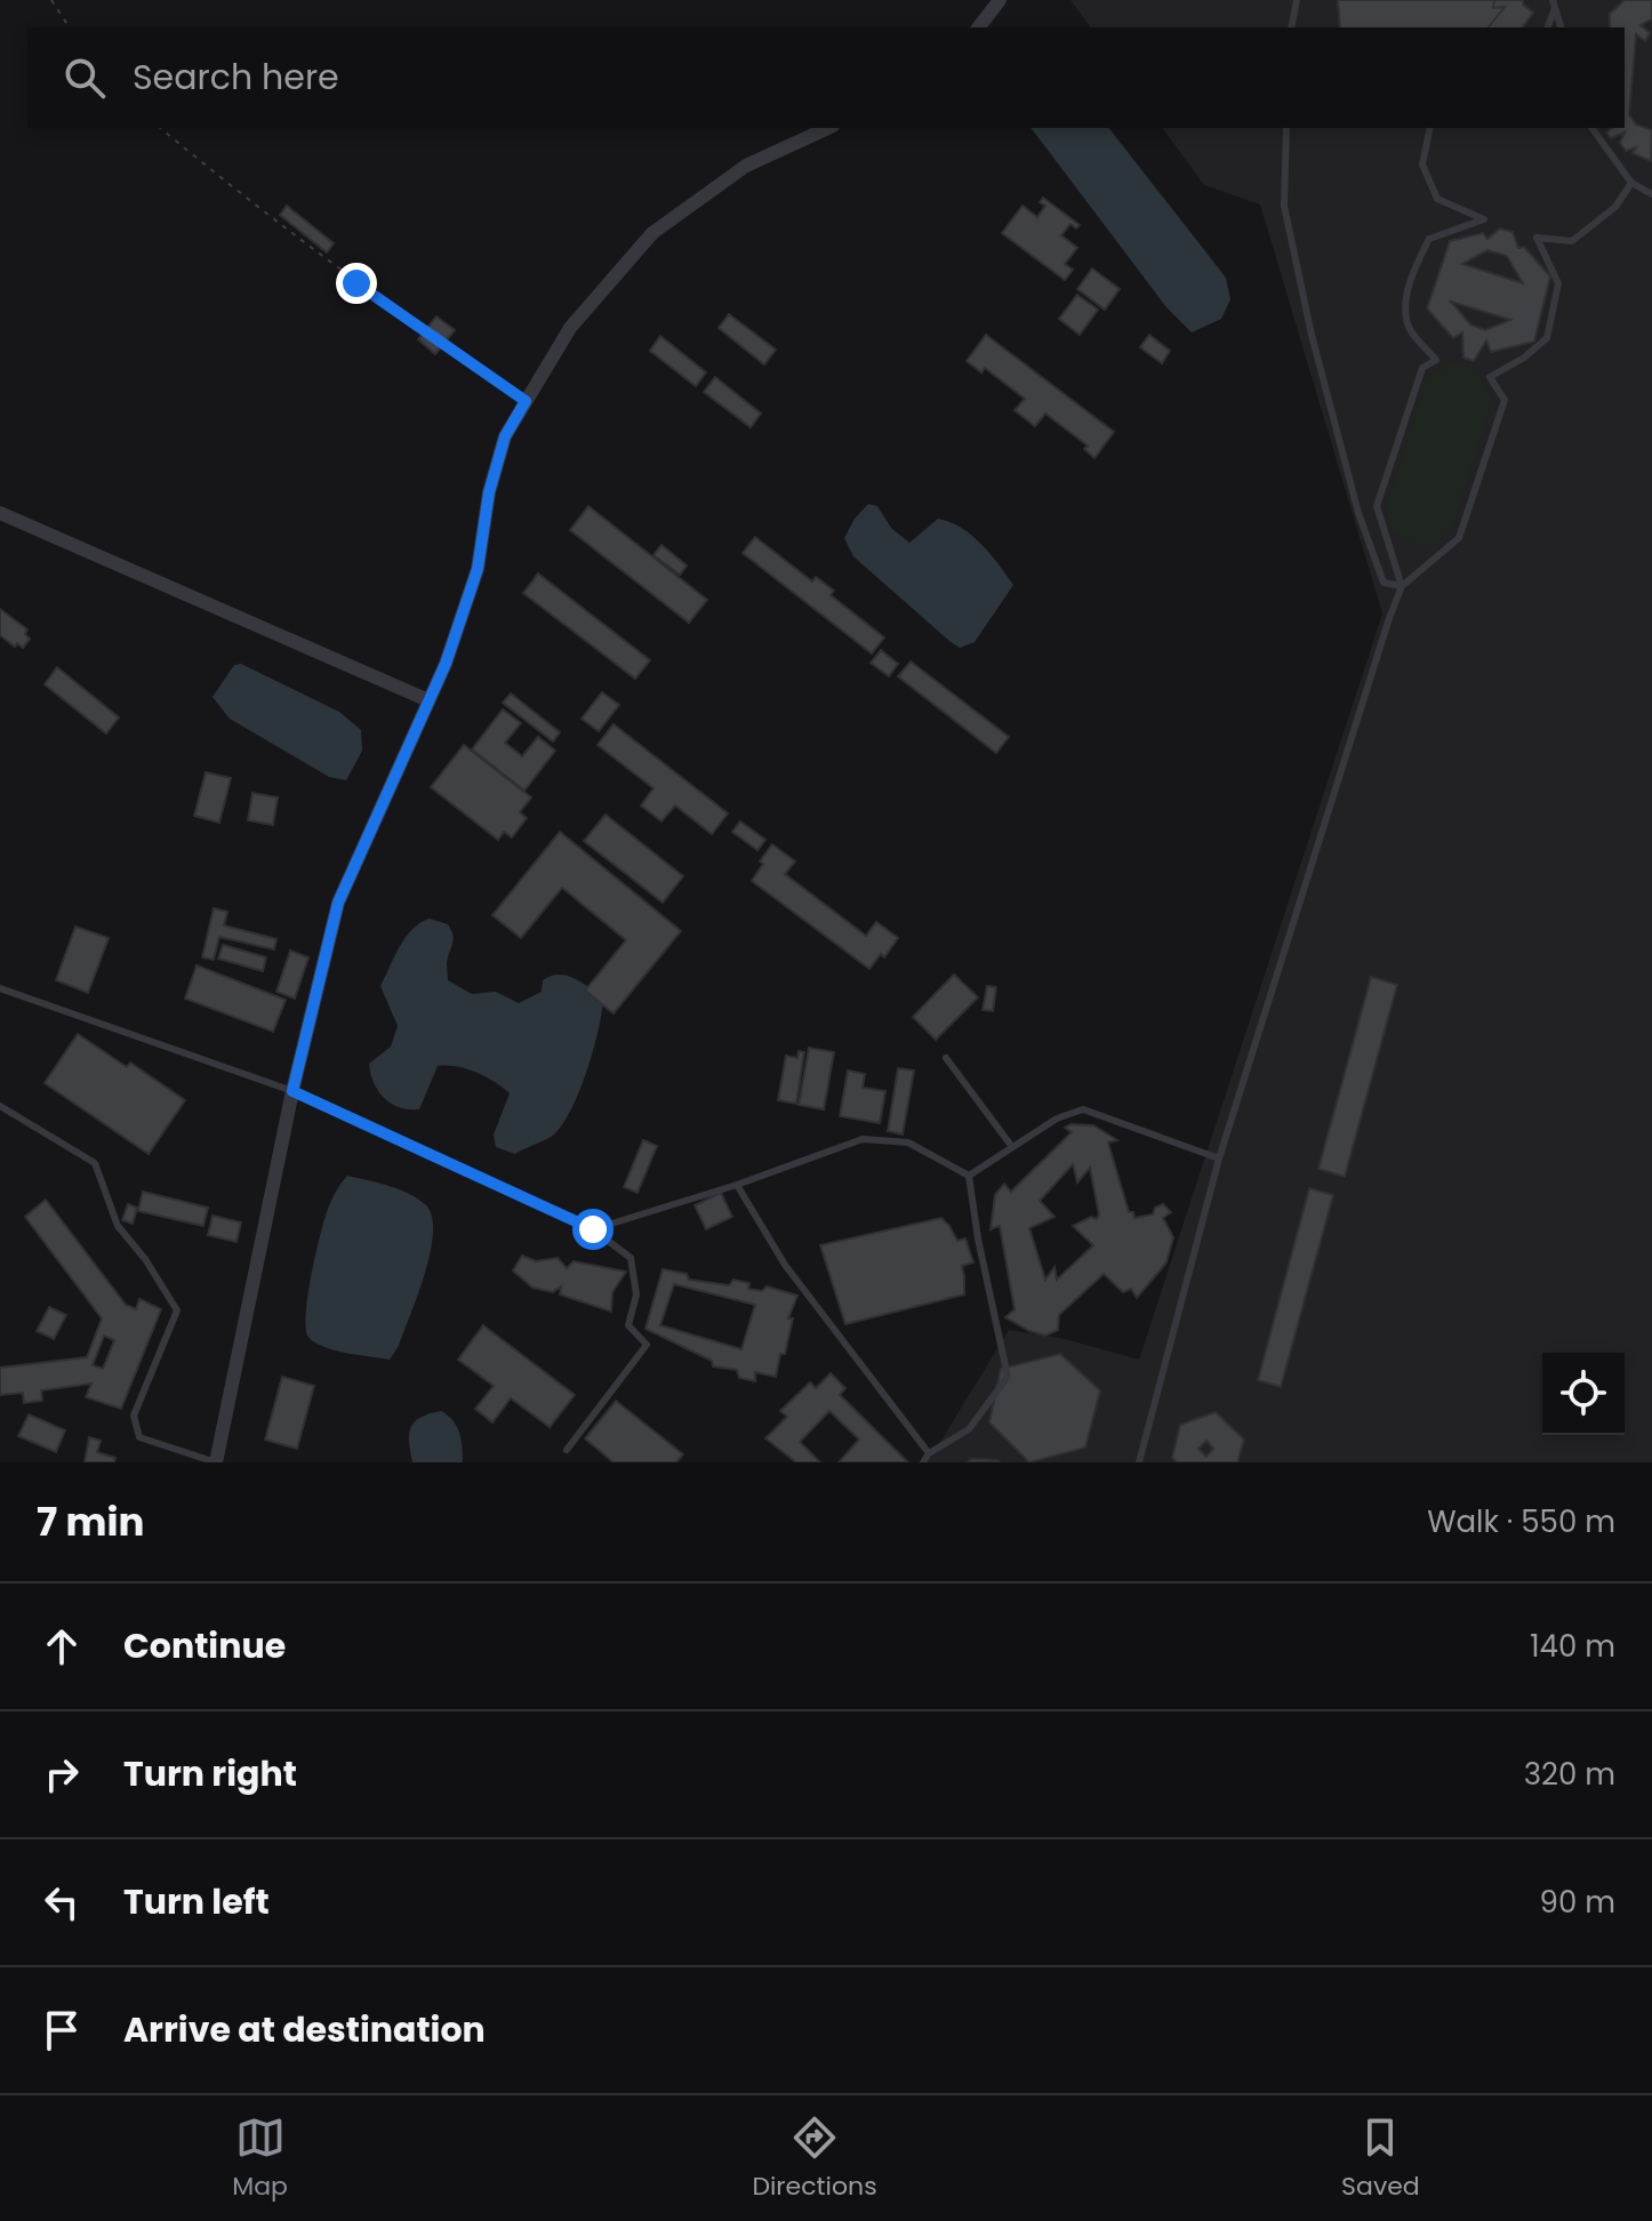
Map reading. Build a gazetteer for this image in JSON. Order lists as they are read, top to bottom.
{
  "page": {
    "search": "Search here",
    "heading": ["7 min", "Walk · 550 m"],
    "list": [
      ["Continue", "140 m"],
      ["Turn right", "320 m"],
      ["Turn left", "90 m"],
      "Arrive at destination"
    ],
    "nav": ["Map", "Directions", "Saved"]
  }
}
